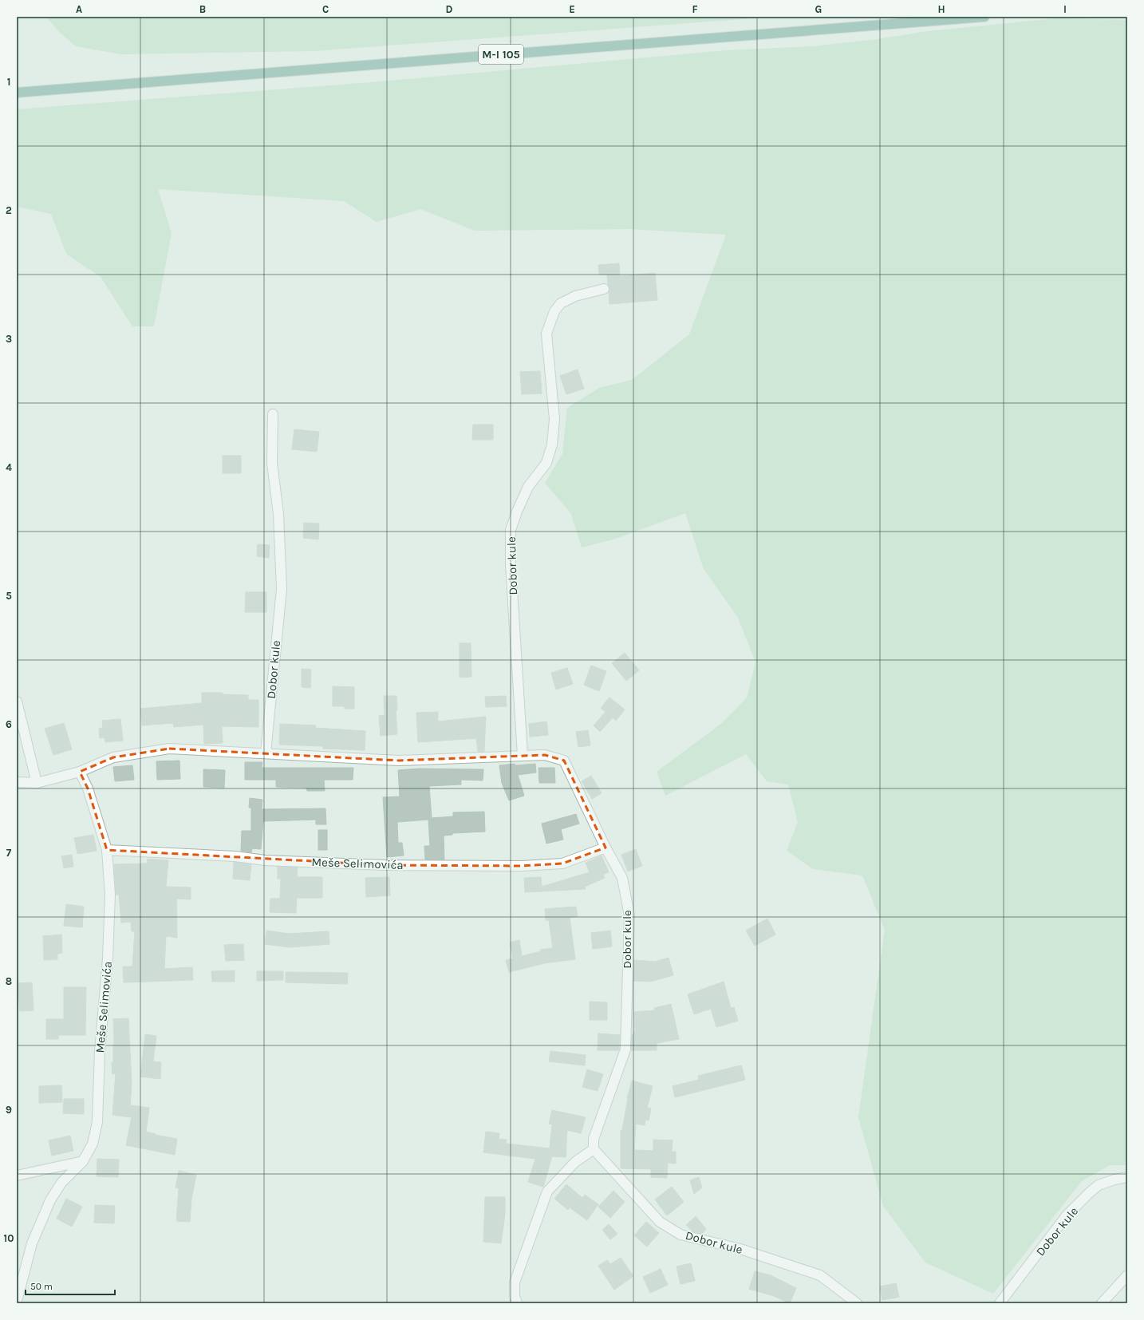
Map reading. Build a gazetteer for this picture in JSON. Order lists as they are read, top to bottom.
{
  "streets": {
    "main road": ["M-I 105"],
    "street": ["Dobor kule", "Meše Selimovića"]
  },
  "crossings": [
    ["Dobor kule", "Meše Selimovića"]
  ],
  "scale_bar": "50 m",
  "grid": {
    "columns": [
      "A",
      "B",
      "C",
      "D",
      "E",
      "F",
      "G",
      "H",
      "I"
    ],
    "rows": [
      "1",
      "2",
      "3",
      "4",
      "5",
      "6",
      "7",
      "8",
      "9",
      "10"
    ]
  }
}
